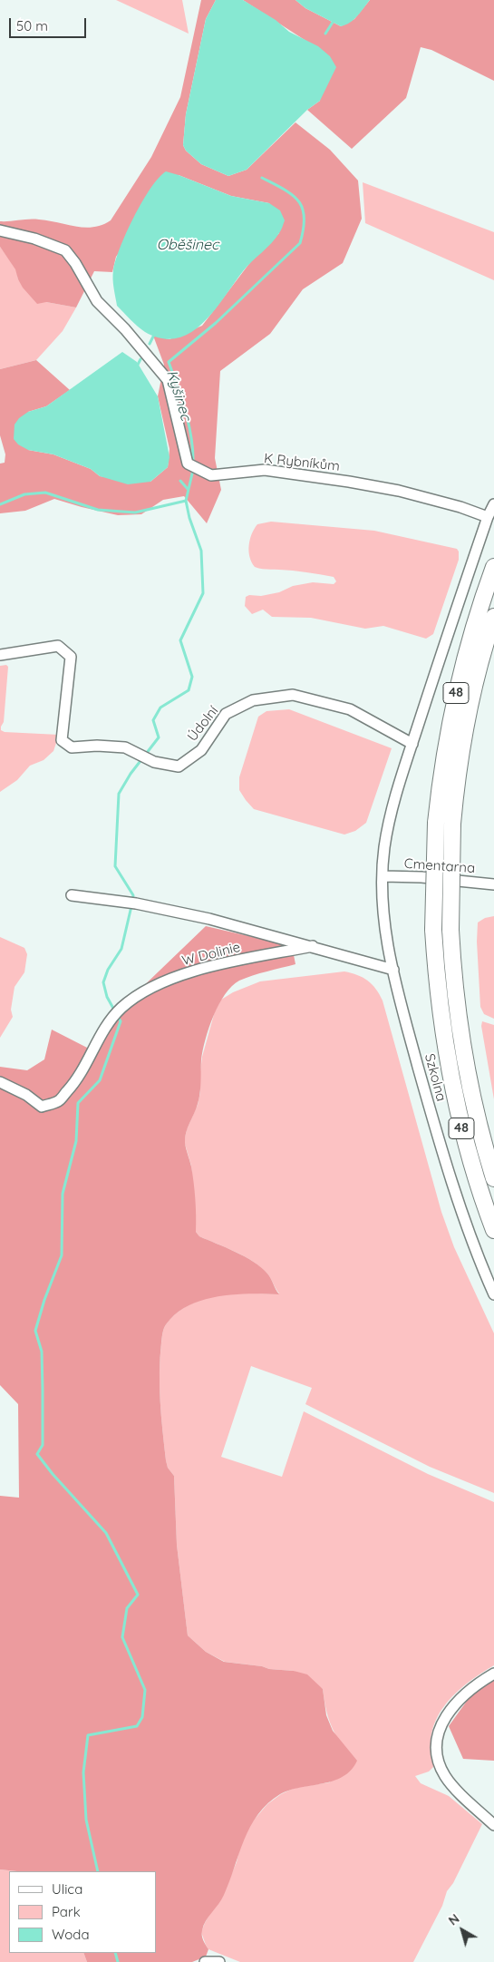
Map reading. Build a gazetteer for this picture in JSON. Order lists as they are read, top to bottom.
{
  "streets": {
    "highway": ["48"],
    "street": [
      "K Rybníkům",
      "Údolní",
      "Cmentarna",
      "W Dolinie",
      "Szkolna"
    ]
  },
  "crossings": [
    ["K Rybníkům", "Szkolna"],
    ["Údolní", "Szkolna"],
    ["Cmentarna", "Szkolna"]
  ],
  "water": ["Oběšinec", "Kyšinec"],
  "legend": ["Ulica", "Park", "Woda"],
  "scale_bar": "50 m",
  "north": "top left"
}
